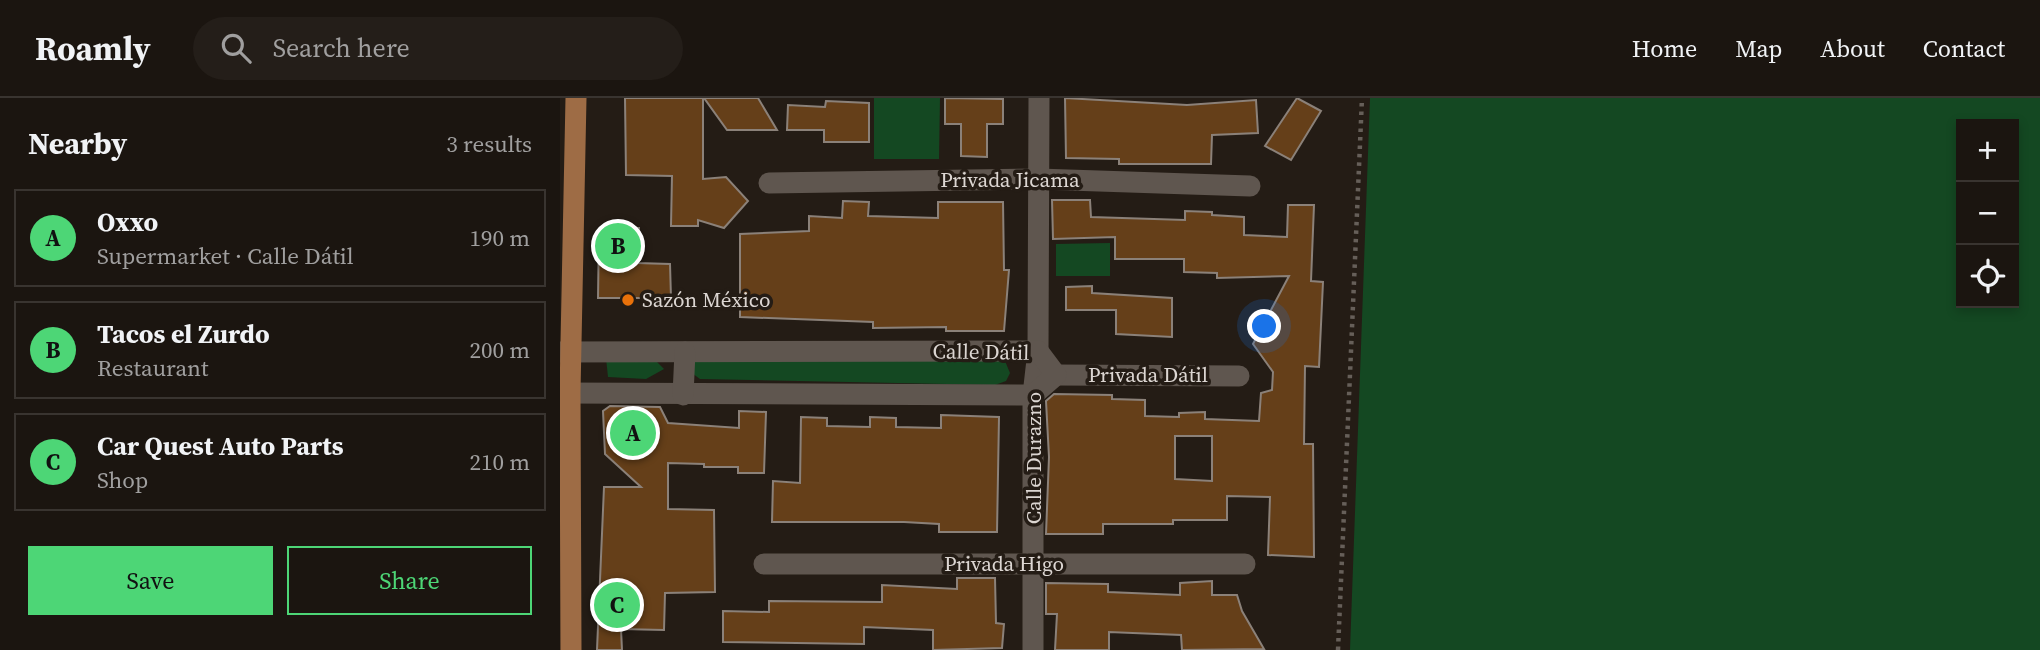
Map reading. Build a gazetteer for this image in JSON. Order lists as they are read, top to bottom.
{
  "streets": {
    "street": [
      "Privada Jicama",
      "Calle Dátil",
      "Privada Dátil",
      "Calle Durazno",
      "Privada Higo"
    ]
  },
  "crossings": [
    ["Privada Jicama", "Calle Durazno"],
    ["Calle Dátil", "Privada Dátil"],
    ["Calle Dátil", "Calle Durazno"],
    ["Calle Durazno", "Privada Higo"]
  ],
  "places": ["Sazón México"],
  "page": {
    "header": "Roamly",
    "search": "Search here",
    "nav": [
      "Home",
      "Map",
      "About",
      "Contact"
    ],
    "heading": ["Nearby", "3 results"],
    "map_buttons": ["+", "−"],
    "list": [
      {
        "mark": "A",
        "name": "Oxxo",
        "note": "Supermarket · Calle Dátil",
        "value": "190 m"
      },
      {
        "mark": "B",
        "name": "Tacos el Zurdo",
        "note": "Restaurant",
        "value": "200 m"
      },
      {
        "mark": "C",
        "name": "Car Quest Auto Parts",
        "note": "Shop",
        "value": "210 m"
      }
    ],
    "pins": ["B", "A", "C"],
    "buttons": ["Save", "Share"]
  }
}
